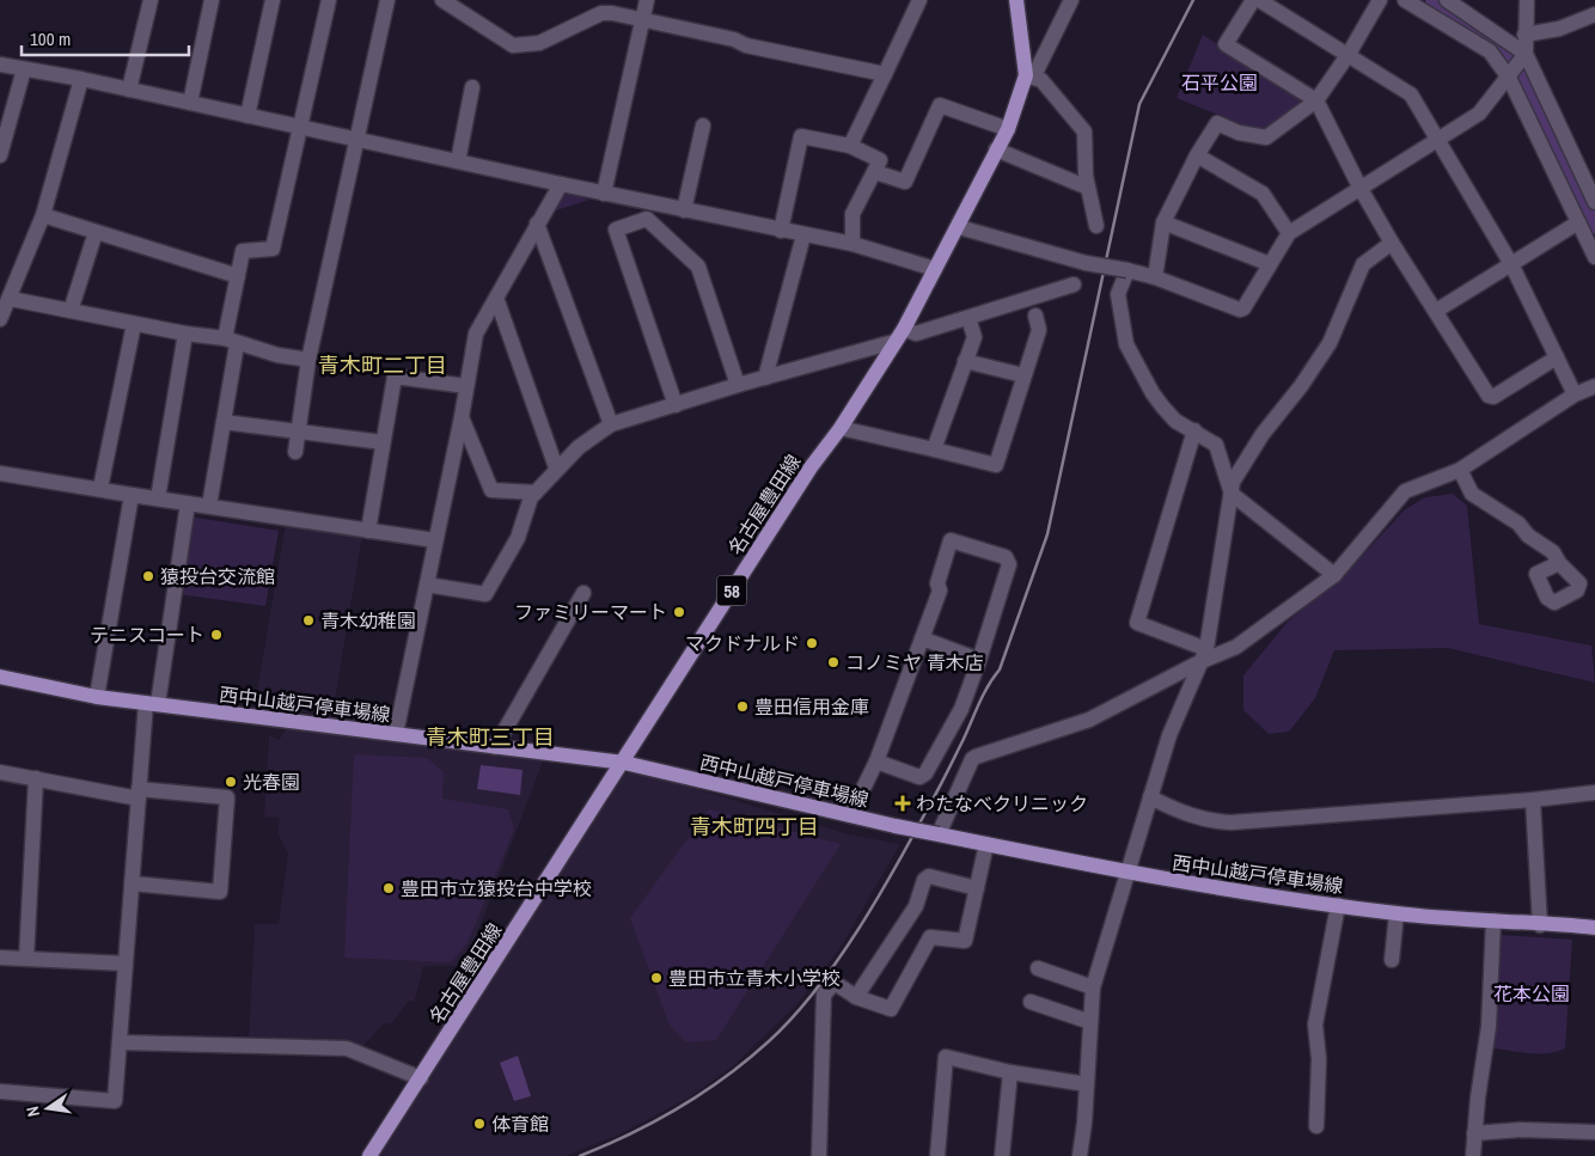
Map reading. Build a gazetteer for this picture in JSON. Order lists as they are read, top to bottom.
{
  "streets": {
    "main road": ["名古屋豊田線", "58", "西中山越戸停車場線"]
  },
  "crossings": [
    ["名古屋豊田線", "西中山越戸停車場線"]
  ],
  "districts": ["青木町二丁目", "青木町三丁目", "青木町四丁目"],
  "parks": ["石平公園", "花本公園"],
  "places": {
    "other": [
      "猿投台交流館",
      "ファミリーマート",
      "青木幼稚園",
      "テニスコート",
      "マクドナルド",
      "コノミヤ 青木店",
      "豊田信用金庫",
      "光春園",
      "豊田市立猿投台中学校",
      "豊田市立青木小学校",
      "体育館"
    ],
    "health": ["わたなべクリニック"]
  },
  "scale_bar": "100 m",
  "north": "left"
}
